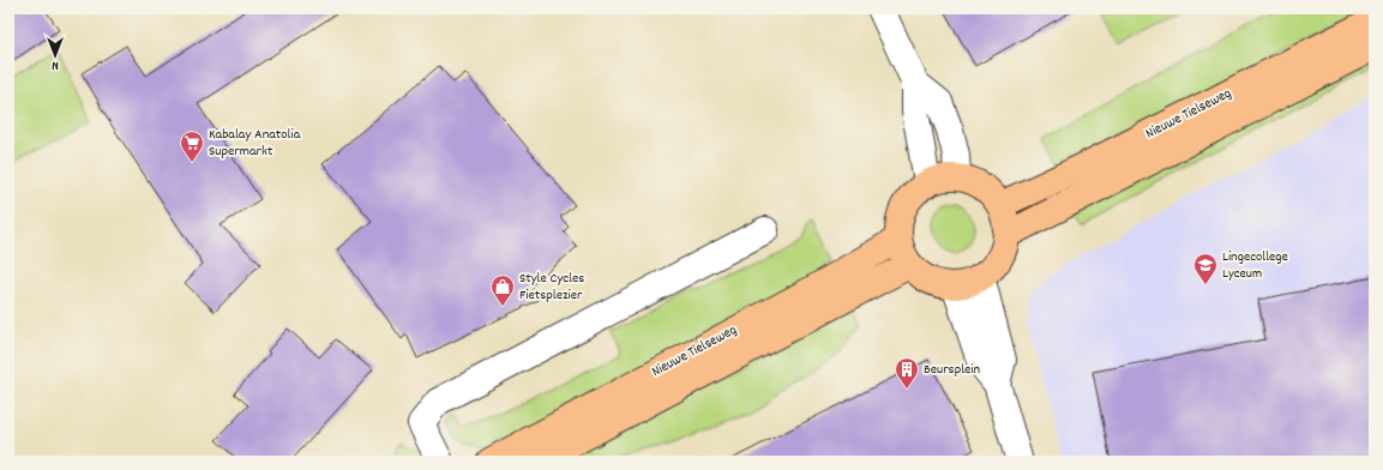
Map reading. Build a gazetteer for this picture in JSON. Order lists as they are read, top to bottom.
{
  "streets": {
    "main road": ["Nieuwe Tielseweg"]
  },
  "places": {
    "supermarket": ["Kabalay Anatolia Supermarkt"],
    "school or university": ["Lingecollege Lyceum"],
    "shop": ["Style Cycles Fietsplezier"],
    "building": ["Beursplein"]
  },
  "north": "bottom"
}
